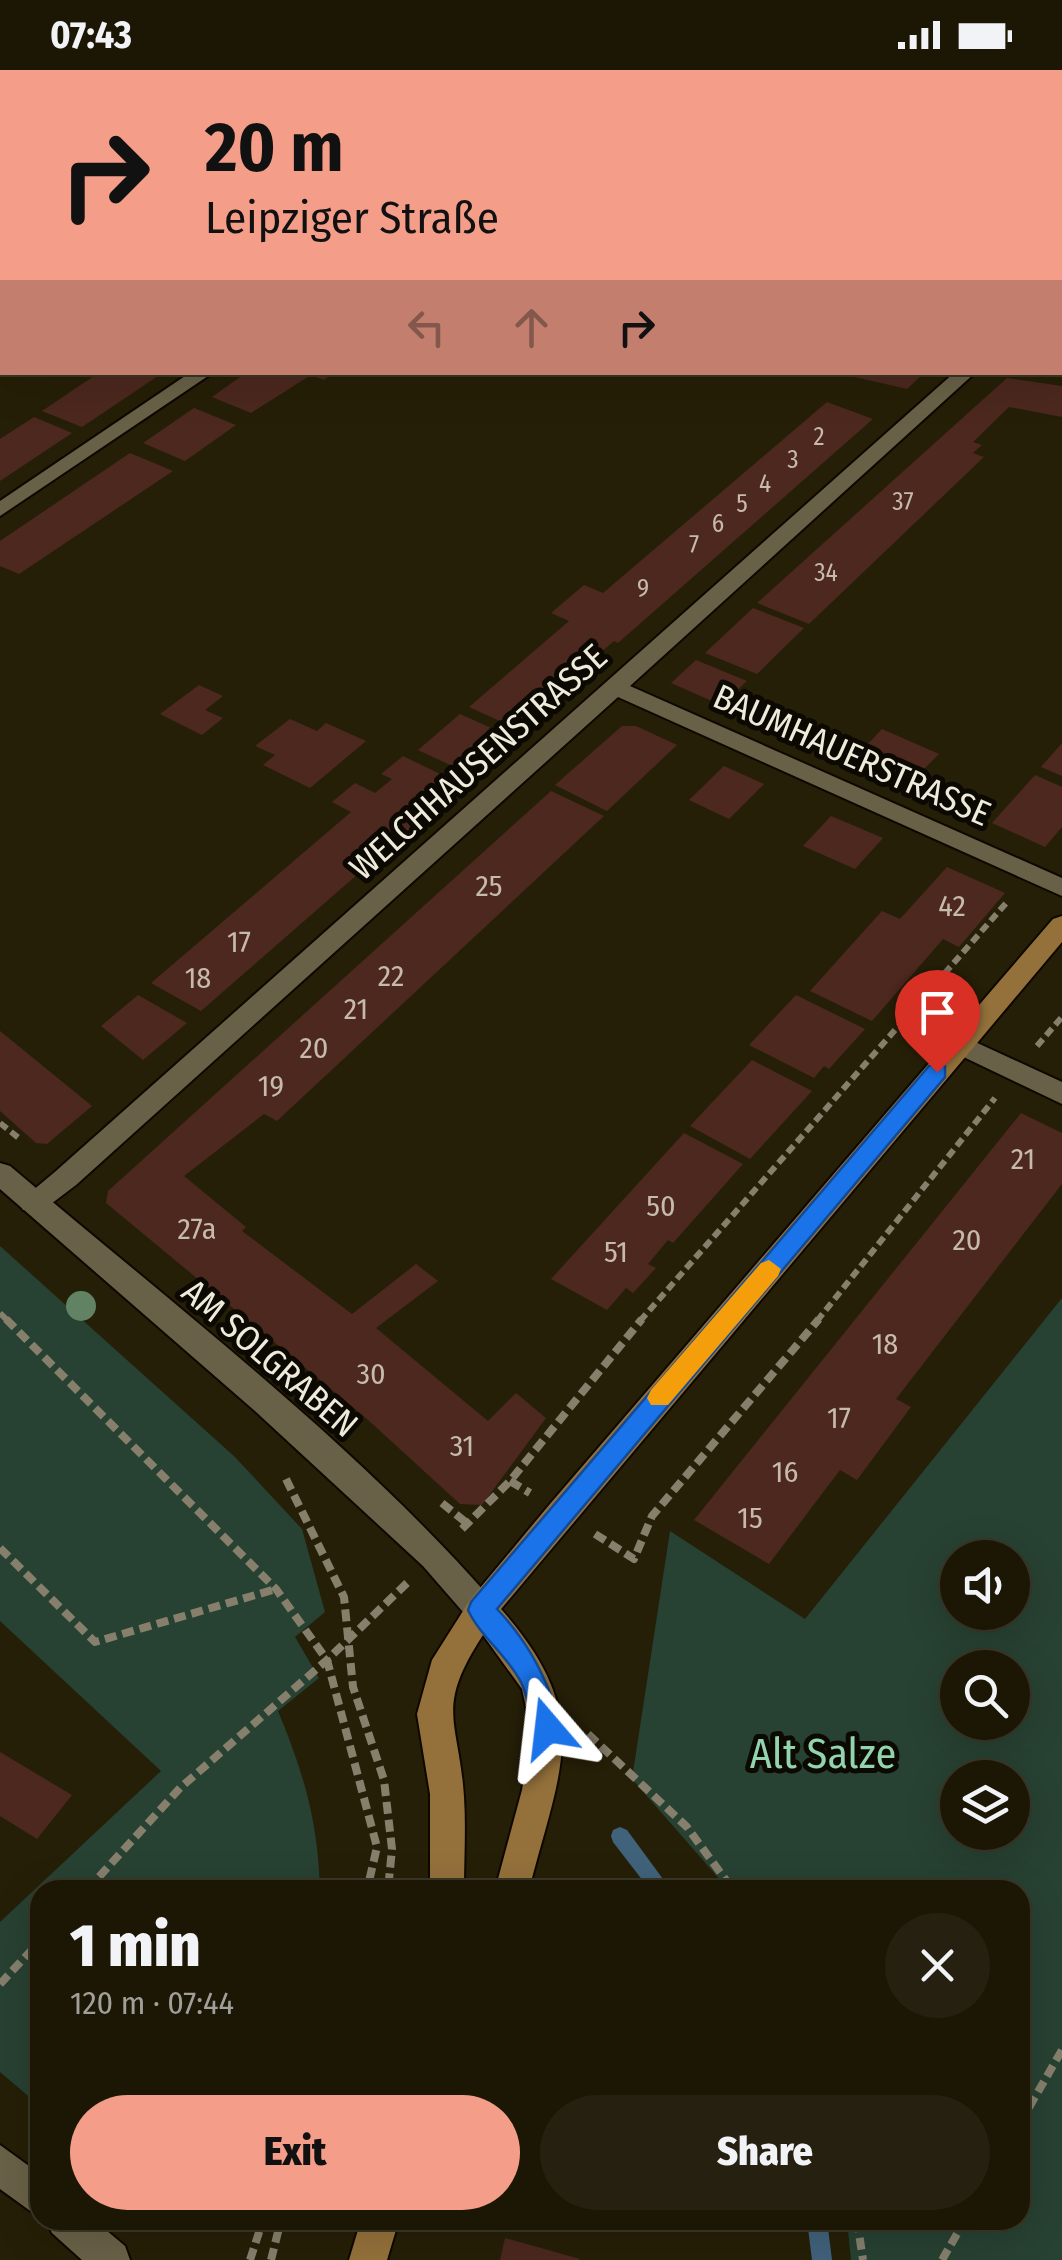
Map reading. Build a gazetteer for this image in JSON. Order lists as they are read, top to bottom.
{
  "streets": {
    "street": ["BAUMHAUERSTRASSE", "WELCHHAUSENSTRASSE", "AM SOLGRABEN"]
  },
  "crossings": [
    ["BAUMHAUERSTRASSE", "WELCHHAUSENSTRASSE"],
    ["WELCHHAUSENSTRASSE", "AM SOLGRABEN"]
  ],
  "parks": ["Alt Salze"],
  "house_numbers": [
    "2",
    "3",
    "4",
    "37",
    "5",
    "6",
    "7",
    "34",
    "9",
    "25",
    "42",
    "17",
    "22",
    "18",
    "21",
    "20",
    "19",
    "21",
    "50",
    "27a",
    "20",
    "51",
    "18",
    "30",
    "17",
    "31",
    "16",
    "15"
  ],
  "page": {
    "status": "07:43",
    "turn": ["20 m", "Leipziger Straße"],
    "heading": ["1 min", "120 m · 07:44"],
    "buttons": ["Exit", "Share"]
  }
}
